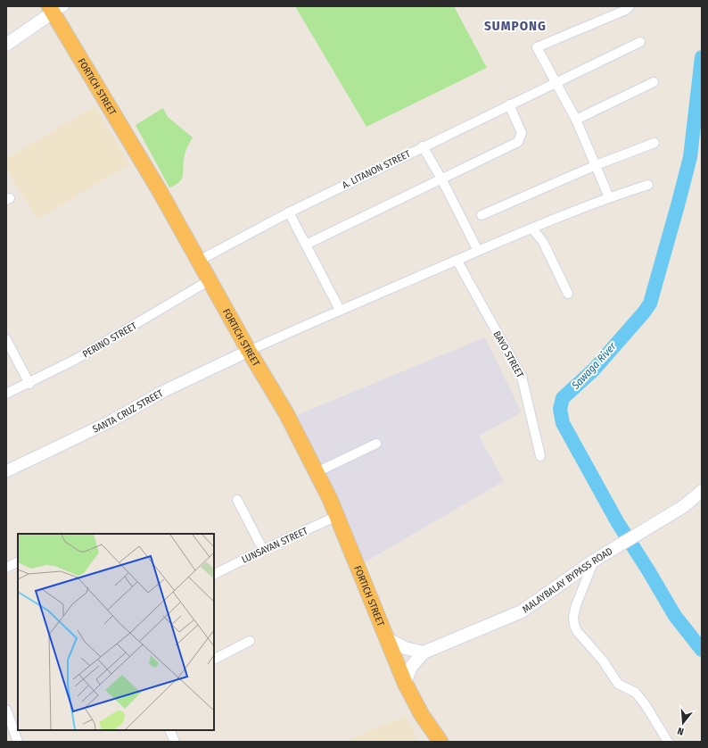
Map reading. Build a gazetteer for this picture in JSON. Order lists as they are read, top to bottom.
{
  "streets": {
    "highway": ["FORTICH STREET"],
    "main road": ["MALAYBALAY BYPASS ROAD"],
    "street": [
      "A. LITANON STREET",
      "PERINO STREET",
      "BAYO STREET",
      "SANTA CRUZ STREET",
      "LUNSAYAN STREET"
    ]
  },
  "crossings": [
    ["FORTICH STREET", "A. LITANON STREET"],
    ["FORTICH STREET", "PERINO STREET"],
    ["FORTICH STREET", "SANTA CRUZ STREET"],
    ["FORTICH STREET", "LUNSAYAN STREET"],
    ["FORTICH STREET", "MALAYBALAY BYPASS ROAD"]
  ],
  "districts": ["SUMPONG"],
  "water": ["Sawaga River"],
  "north": "bottom"
}
